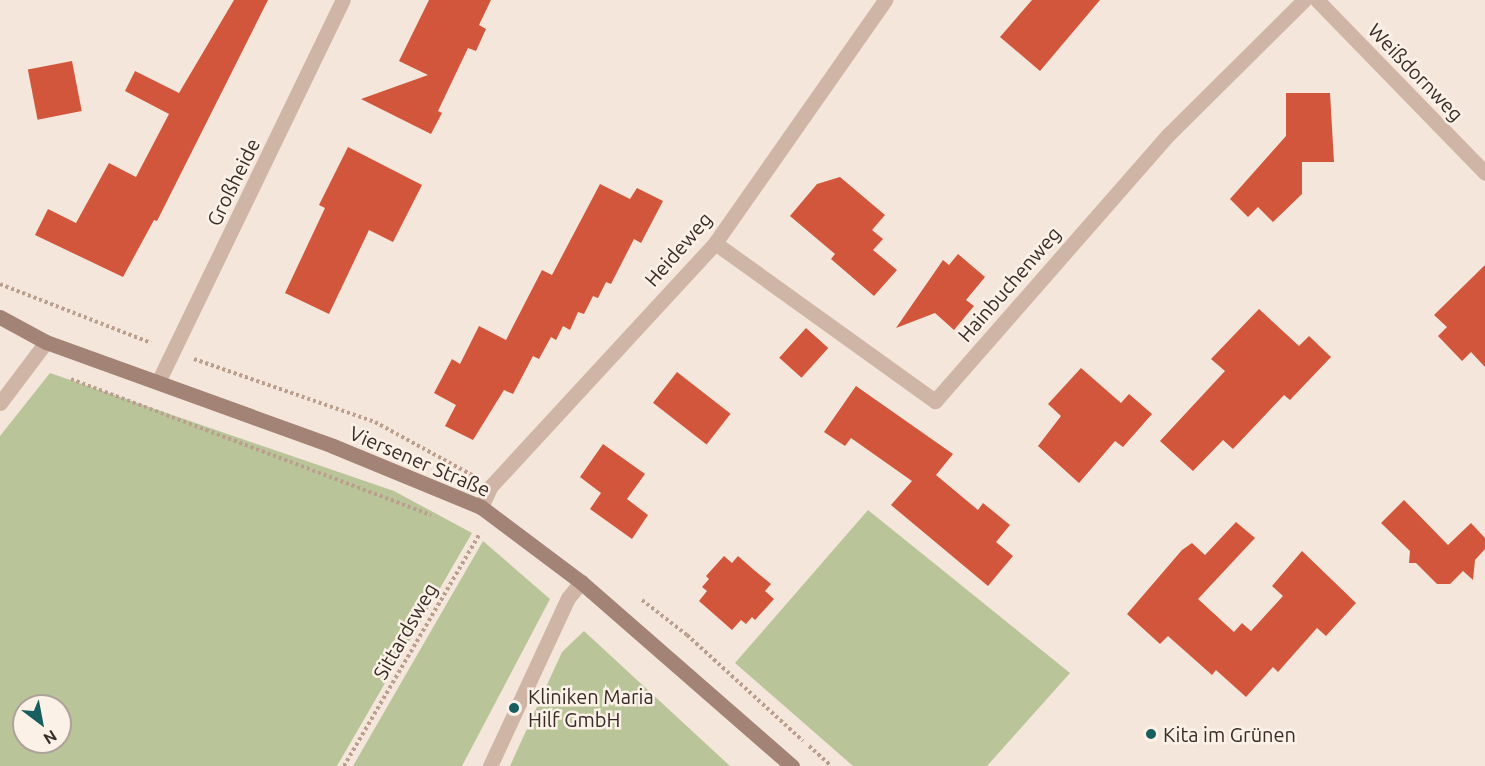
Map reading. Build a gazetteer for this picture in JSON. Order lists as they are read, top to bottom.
{
  "streets": {
    "main road": ["Viersener Straße"],
    "street": [
      "Weißdornweg",
      "Großheide",
      "Heideweg",
      "Hainbuchenweg"
    ],
    "path": ["Sittardsweg"]
  },
  "crossings": [
    ["Großheide", "Viersener Straße"],
    ["Heideweg", "Hainbuchenweg"],
    ["Heideweg", "Viersener Straße"],
    ["Heideweg", "Sittardsweg"],
    ["Viersener Straße", "Sittardsweg"]
  ],
  "places": ["Kliniken Maria Hilf GmbH", "Kita im Grünen"],
  "north": "bottom right"
}
